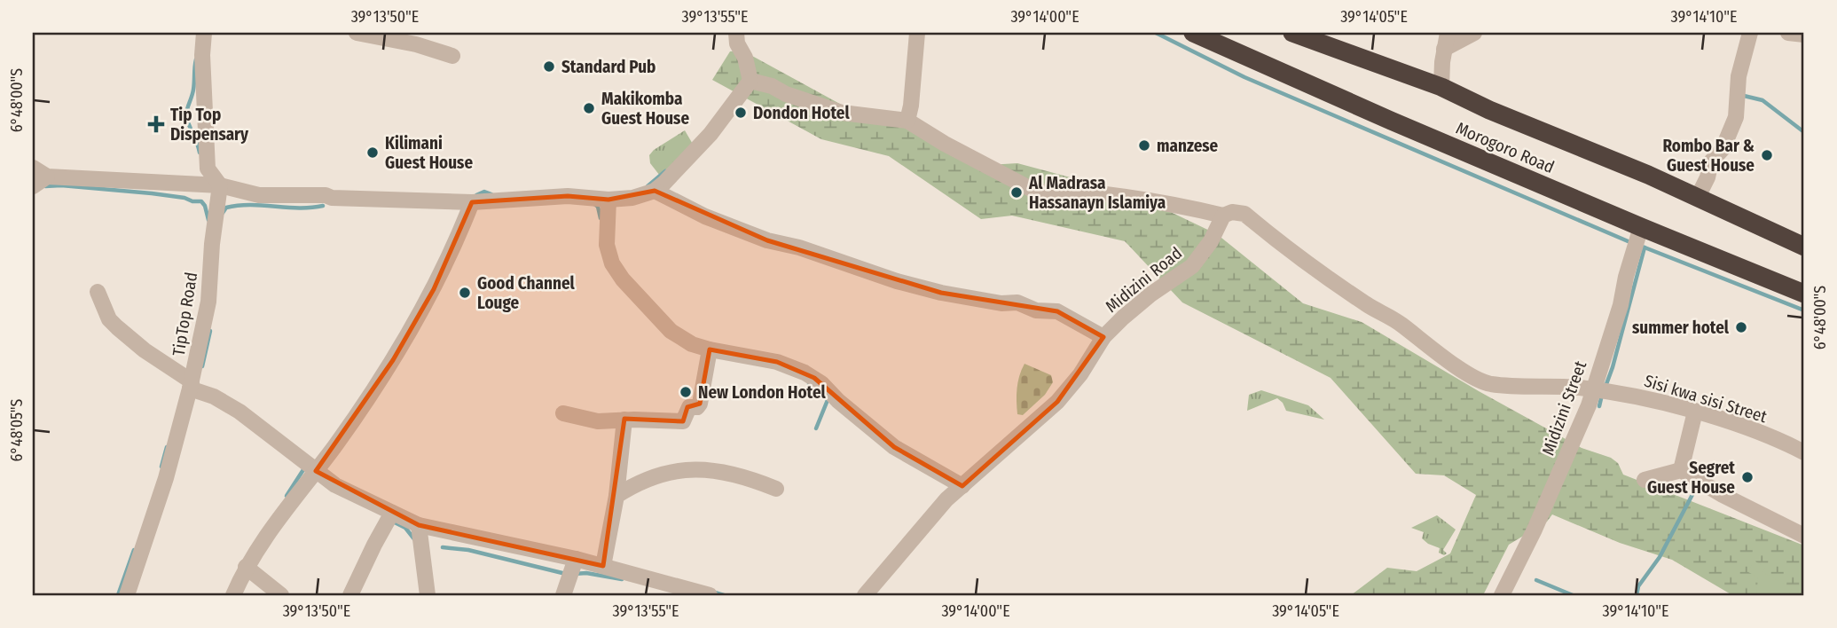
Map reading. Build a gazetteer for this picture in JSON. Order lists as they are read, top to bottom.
{
  "streets": {
    "highway": ["Morogoro Road"],
    "street": [
      "Midizini Road",
      "TipTop Road",
      "Sisi kwa sisi Street",
      "Midizini Street"
    ]
  },
  "crossings": [
    ["Morogoro Road", "Midizini Street"],
    ["Sisi kwa sisi Street", "Midizini Street"]
  ],
  "places": {
    "other": [
      "Standard Pub",
      "Makikomba Guest House",
      "Dondon Hotel",
      "manzese",
      "Kilimani Guest House",
      "Rombo Bar & Guest House",
      "Al Madrasa Hassanayn Islamiya",
      "Good Channel Louge",
      "summer hotel",
      "New London Hotel",
      "Segret Guest House"
    ],
    "health": ["Tip Top Dispensary"]
  },
  "coordinates": [
    "39°13'50\"E",
    "39°13'55\"E",
    "39°14'00\"E",
    "39°14'05\"E",
    "39°14'10\"E",
    "6°48'00\"S",
    "6°48'05\"S"
  ]
}
